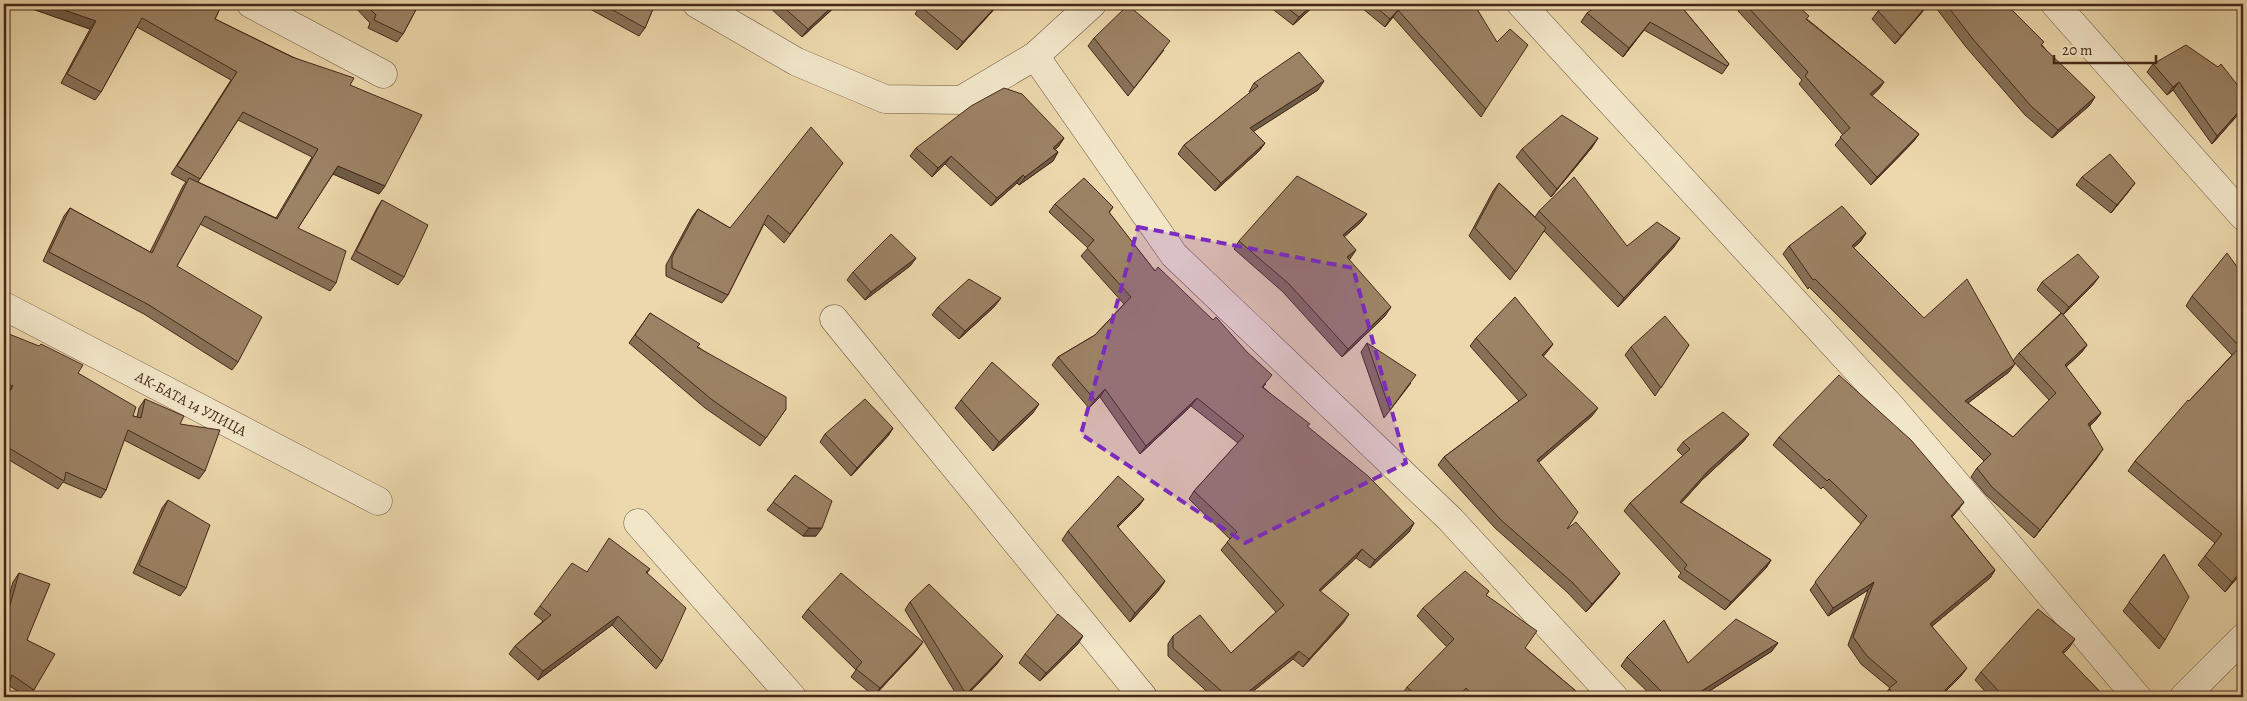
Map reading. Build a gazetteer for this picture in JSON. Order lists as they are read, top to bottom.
{
  "streets": {
    "street": ["АК-БАТА 14 УЛИЦА"]
  },
  "scale_bar": "20 m"
}
